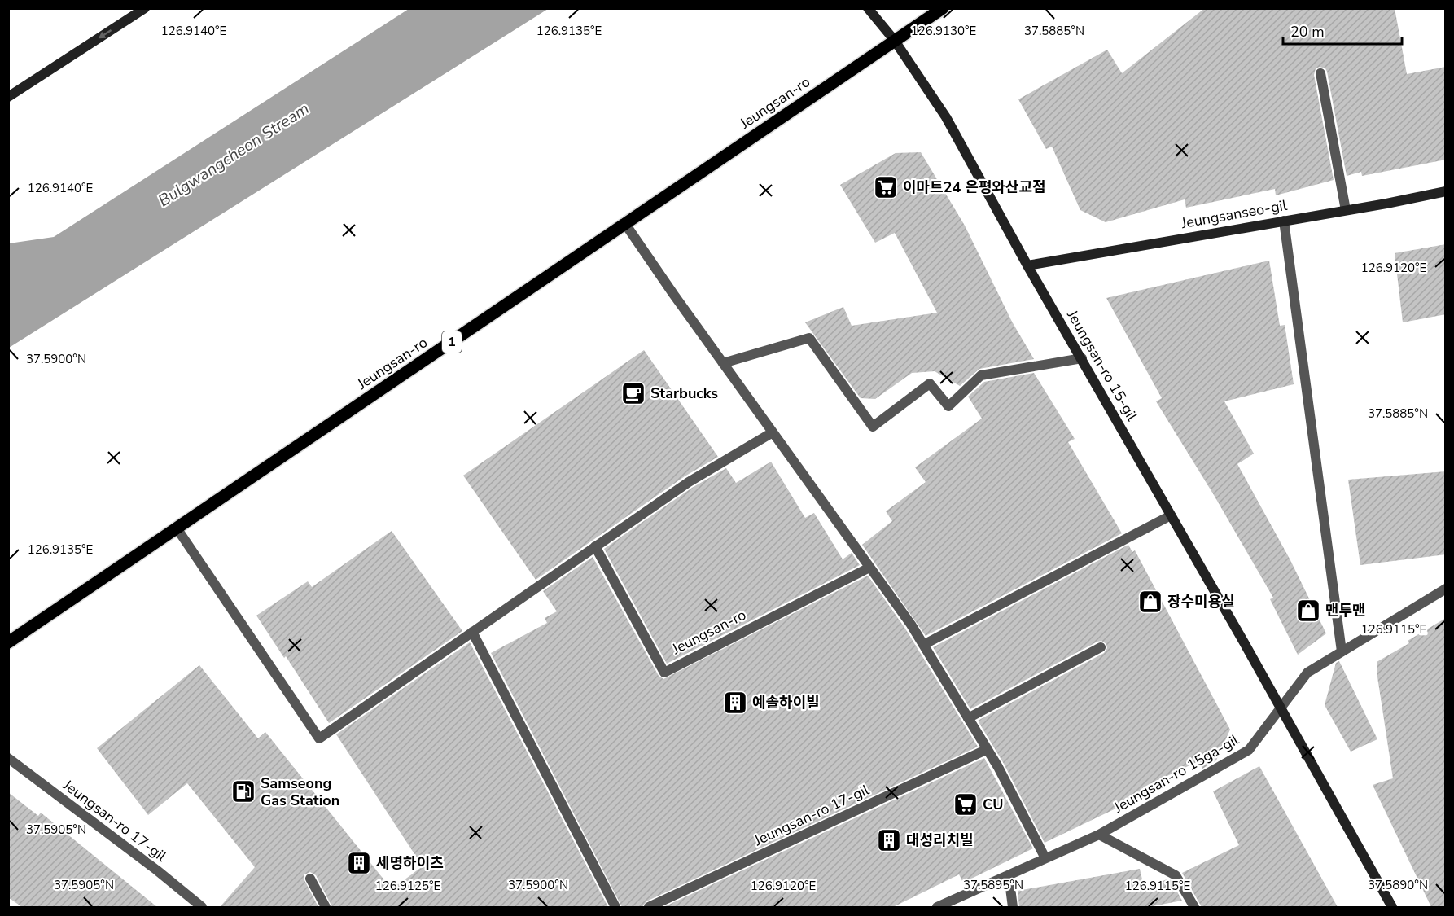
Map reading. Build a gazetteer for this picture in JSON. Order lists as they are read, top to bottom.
{
  "streets": {
    "main road": [
      "Jeungsan-ro",
      "Jeungsanseo-gil",
      "1",
      "Jeungsan-ro 15-gil"
    ],
    "street": ["Jeungsan-ro 15ga-gil", "Jeungsan-ro 17-gil"]
  },
  "crossings": [
    ["Jeungsan-ro", "Jeungsan-ro 15-gil"],
    ["Jeungsanseo-gil", "Jeungsan-ro 15-gil"],
    ["Jeungsan-ro 15-gil", "Jeungsan-ro 15ga-gil"]
  ],
  "water": ["Bulgwangcheon Stream"],
  "places": {
    "supermarket": ["이마트24 은평와산교점", "CU"],
    "cafe": ["Starbucks"],
    "shop": ["장수미용실", "맨투맨"],
    "building": ["예솔하이빌", "대성리치빌", "세명하이츠"],
    "fuel station": ["Samseong Gas Station"]
  },
  "scale_bar": "20 m",
  "coordinates": [
    "126.9140°E",
    "126.9135°E",
    "126.9130°E",
    "37.5885°N",
    "126.9120°E",
    "37.5900°N",
    "126.9115°E",
    "37.5905°N",
    "37.5890°N",
    "37.5895°N",
    "126.9125°E"
  ]
}
